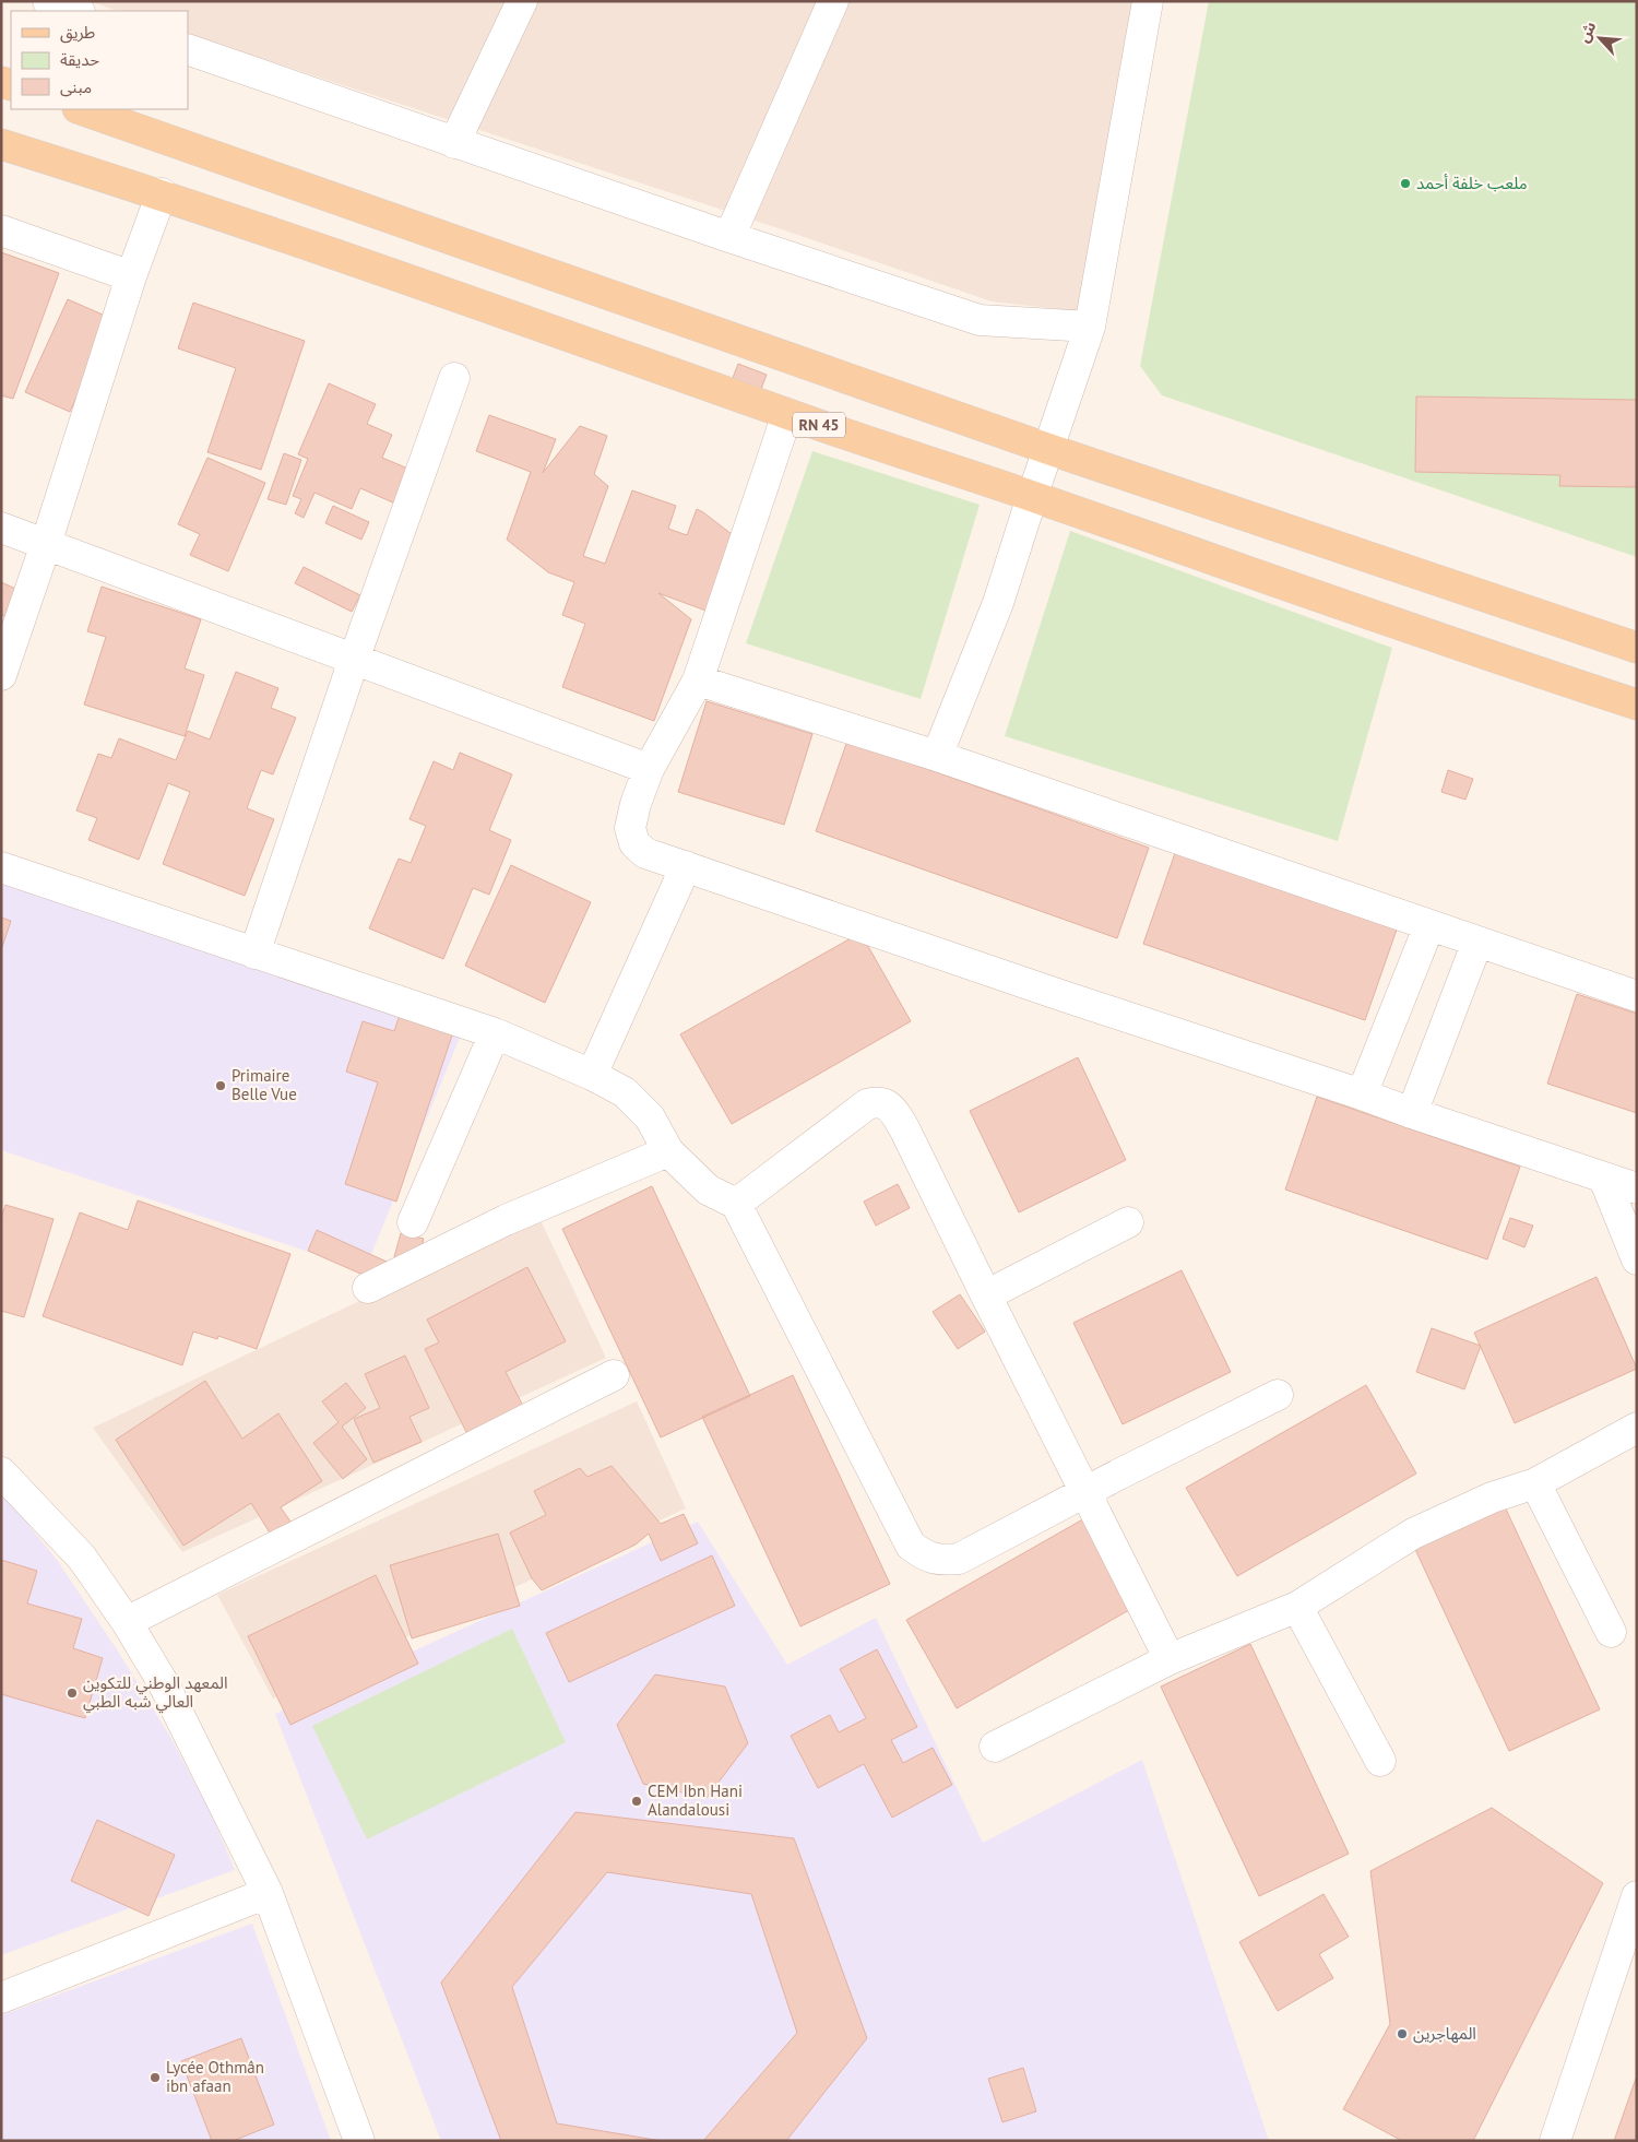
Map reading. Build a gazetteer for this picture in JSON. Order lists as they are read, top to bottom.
{
  "streets": {
    "main road": ["RN 45"]
  },
  "places": [
    "ملعب خلفة أحمد",
    "Primaire Belle Vue",
    "المعهد الوطني للتكوين العالي شبه الطبي",
    "CEM Ibn Hani Alandalousi",
    "المهاجرين",
    "Lycée Othmân ibn afaan"
  ],
  "legend": ["طريق", "حديقة", "مبنى"],
  "north": "top left"
}
